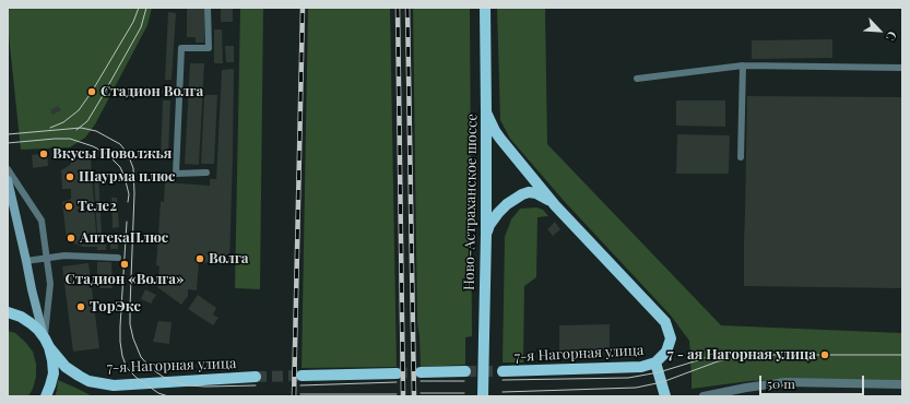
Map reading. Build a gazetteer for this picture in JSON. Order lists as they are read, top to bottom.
{
  "streets": {
    "main road": ["Ново-Астраханское шоссе", "7-я Нагорная улица"]
  },
  "places": [
    "Стадион Волга",
    "Вкусы Поволжья",
    "Шаурма плюс",
    "Теле2",
    "АптекаПлюс",
    "Волга",
    "Стадион «Волга»",
    "ТорЭкс",
    "7 - ая Нагорная улица"
  ],
  "scale_bar": "50 m",
  "north": "bottom right"
}
